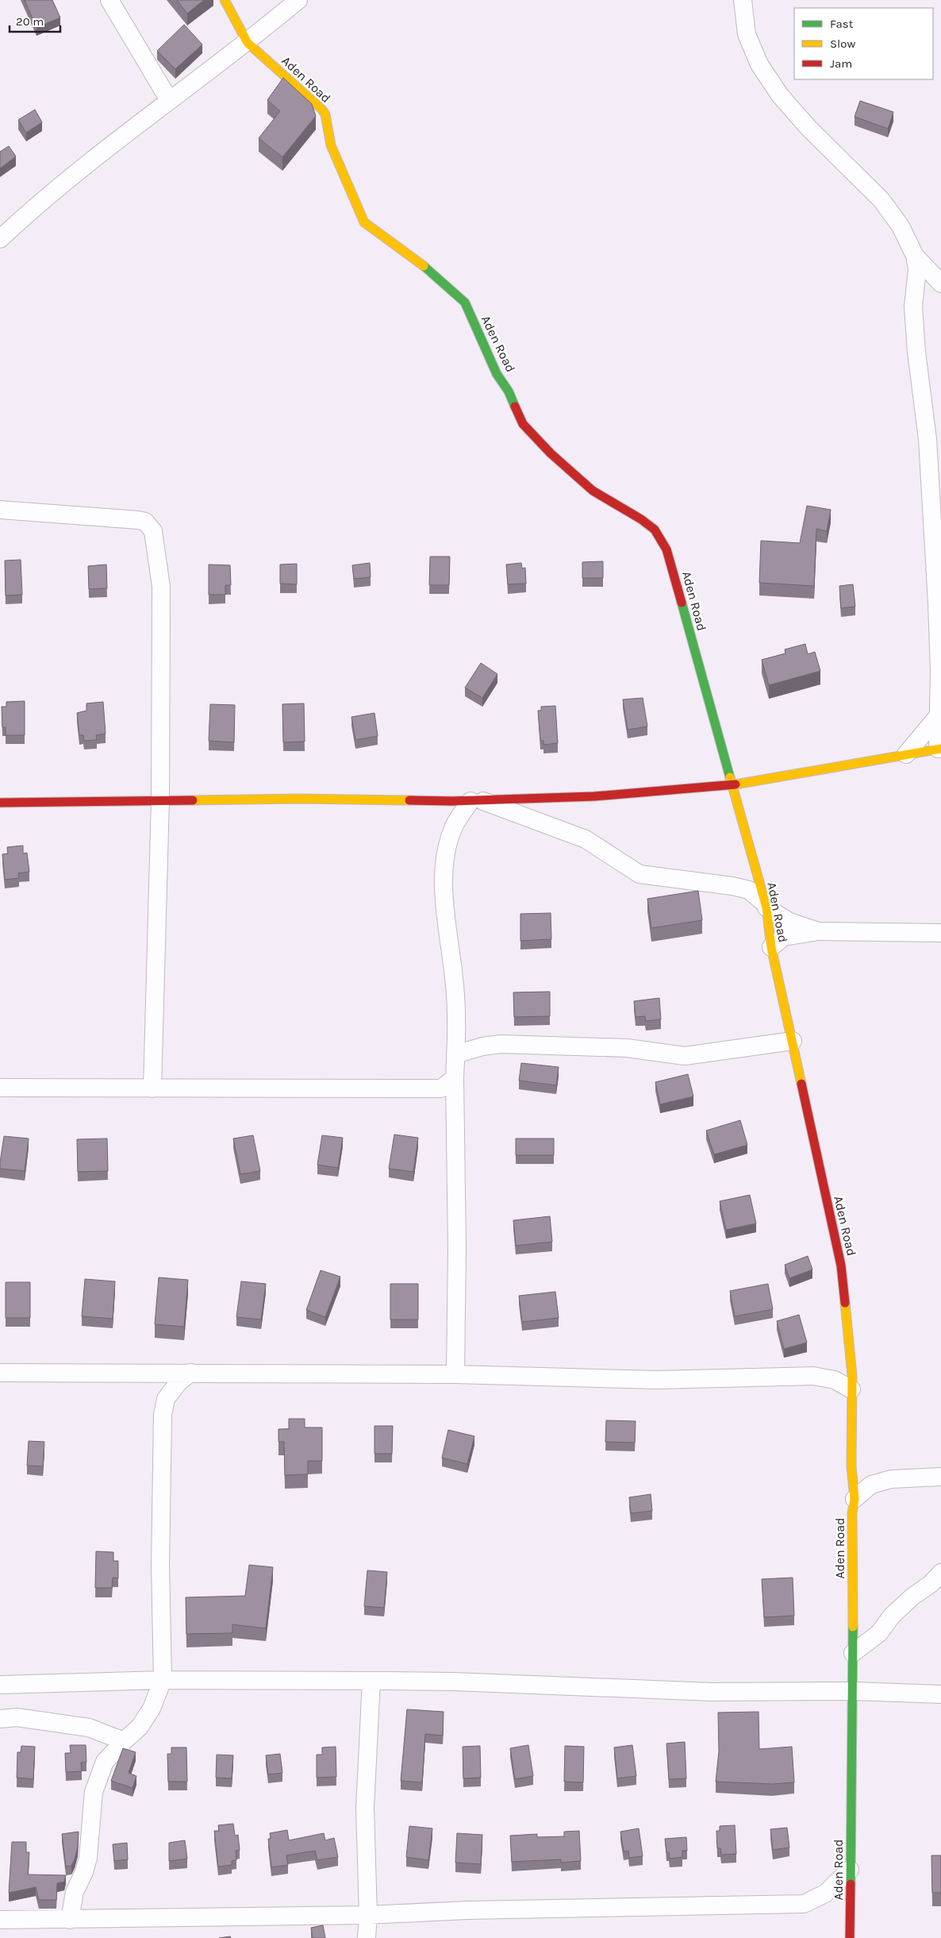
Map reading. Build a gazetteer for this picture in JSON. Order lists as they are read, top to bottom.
{
  "streets": {
    "street": ["Aden Road"]
  },
  "legend": ["Fast", "Slow", "Jam"],
  "scale_bar": "20 m"
}
